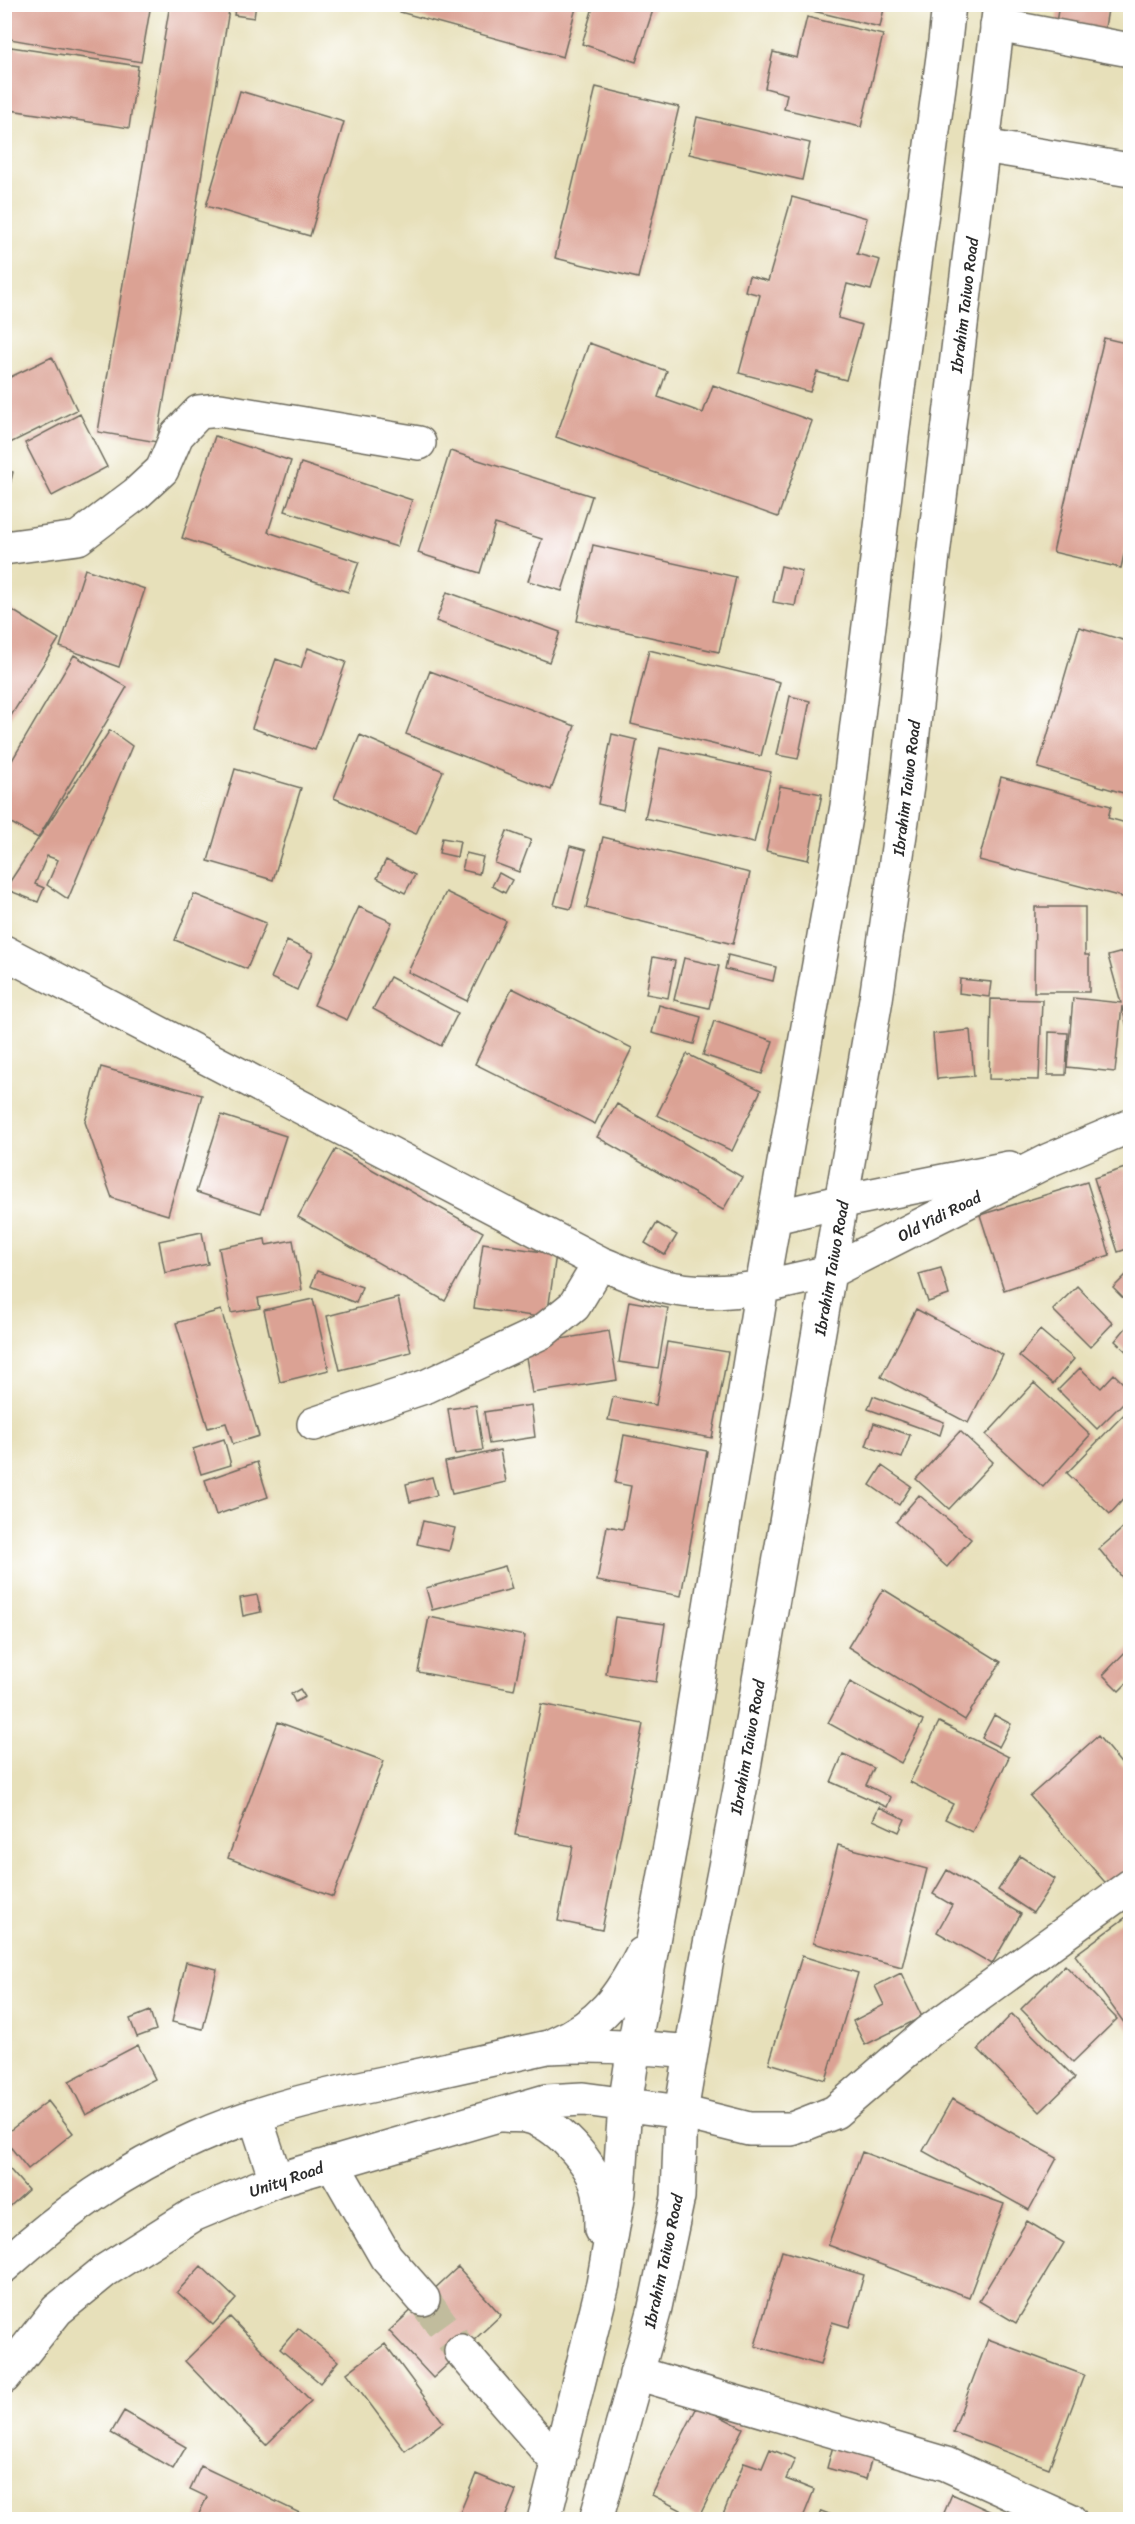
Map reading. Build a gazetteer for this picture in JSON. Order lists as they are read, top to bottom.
{
  "streets": {
    "main road": ["Ibrahim Taiwo Road", "Old Yidi Road", "Unity Road"]
  },
  "crossings": [
    ["Ibrahim Taiwo Road", "Old Yidi Road"],
    ["Ibrahim Taiwo Road", "Unity Road"]
  ]
}
